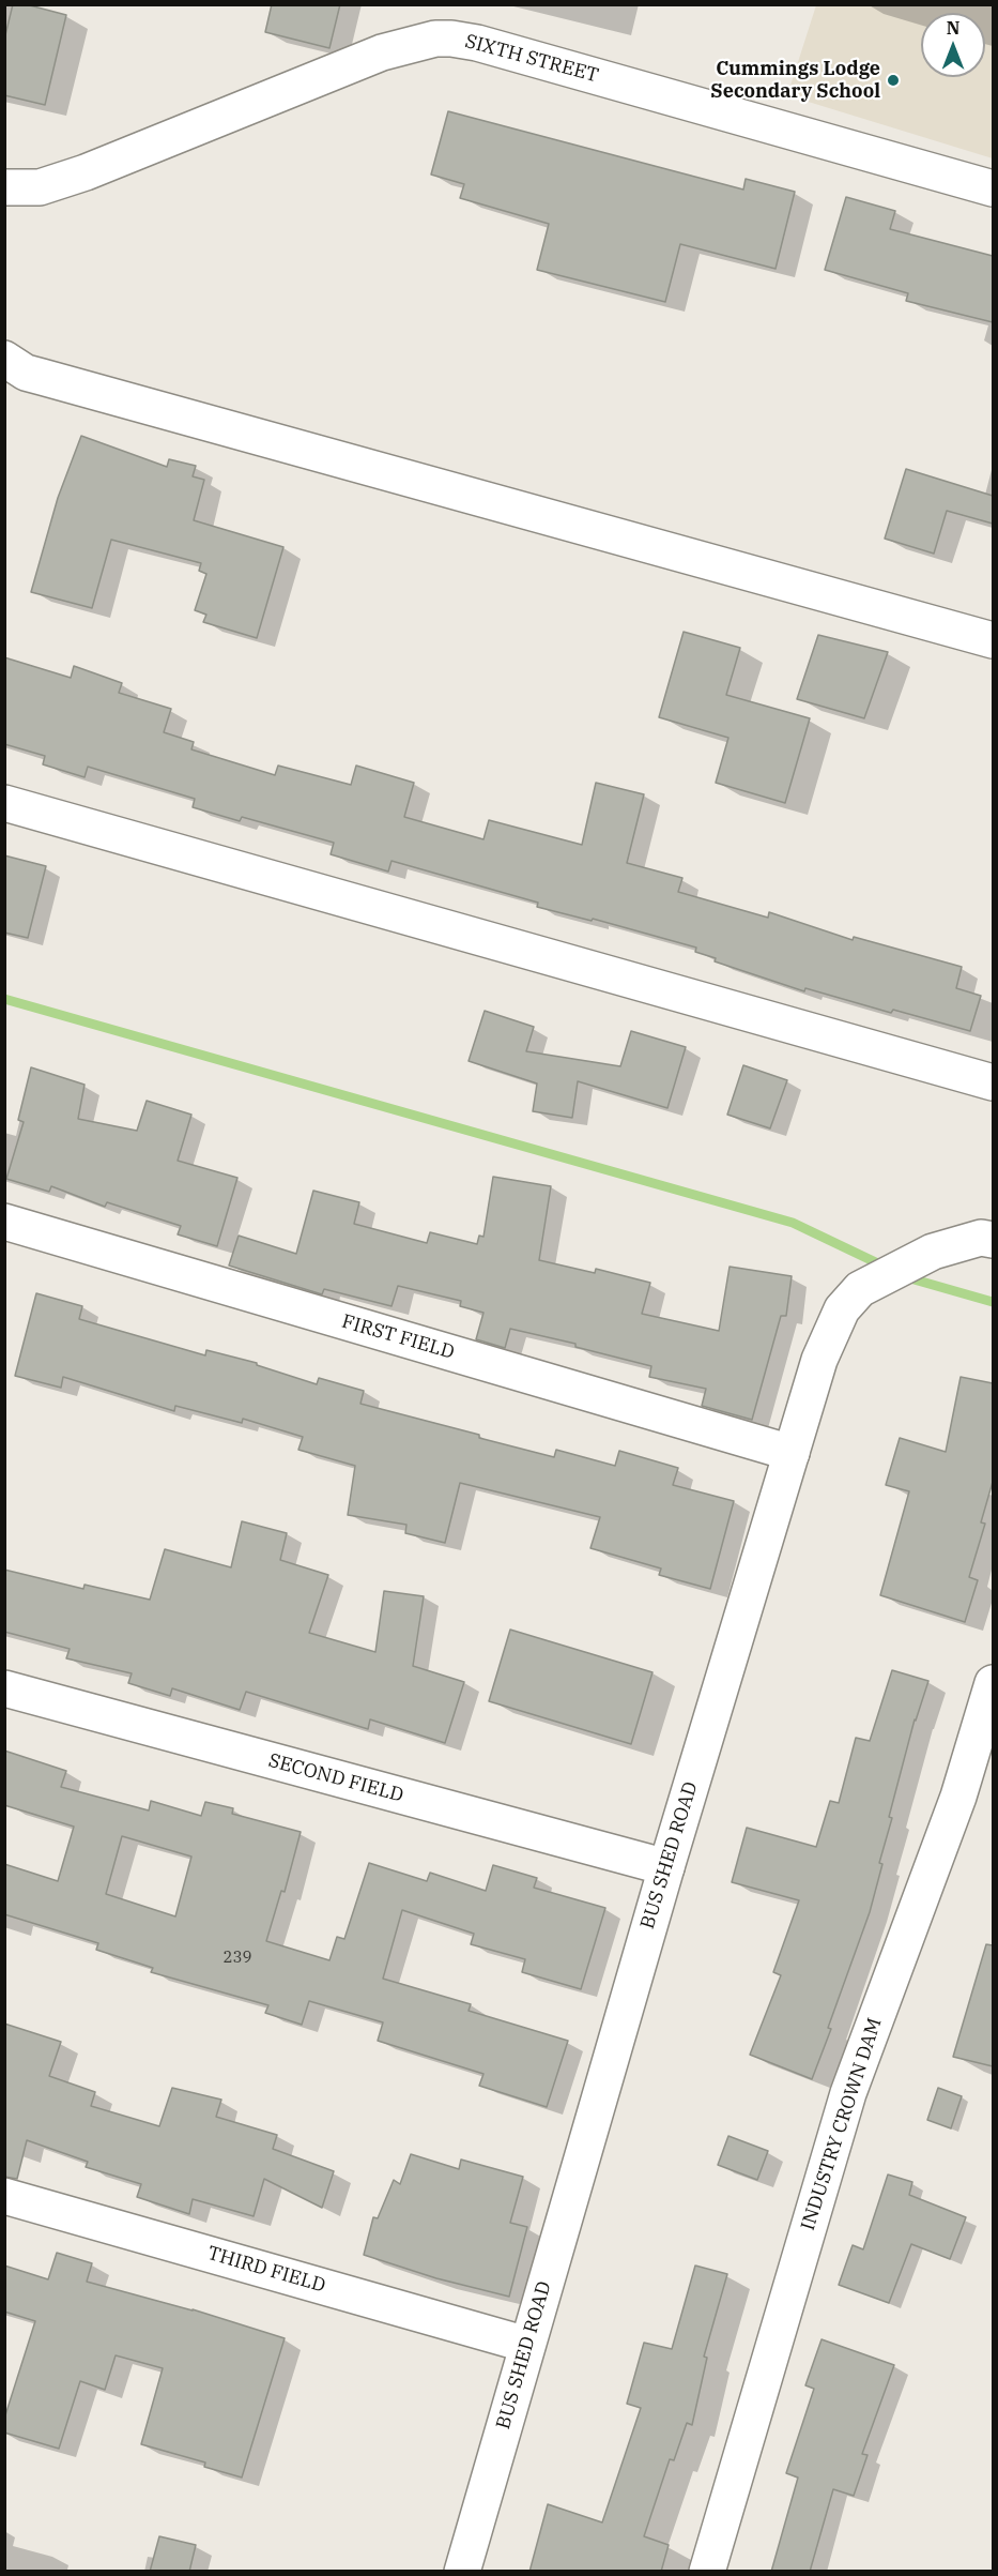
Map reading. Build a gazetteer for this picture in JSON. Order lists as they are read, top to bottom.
{
  "streets": {
    "street": [
      "SIXTH STREET",
      "FIRST FIELD",
      "SECOND FIELD",
      "BUS SHED ROAD",
      "INDUSTRY CROWN DAM",
      "THIRD FIELD"
    ]
  },
  "crossings": [
    ["FIRST FIELD", "BUS SHED ROAD"],
    ["SECOND FIELD", "BUS SHED ROAD"],
    ["BUS SHED ROAD", "THIRD FIELD"]
  ],
  "places": ["Cummings Lodge Secondary School"],
  "house_numbers": ["239"],
  "north": "top"
}
